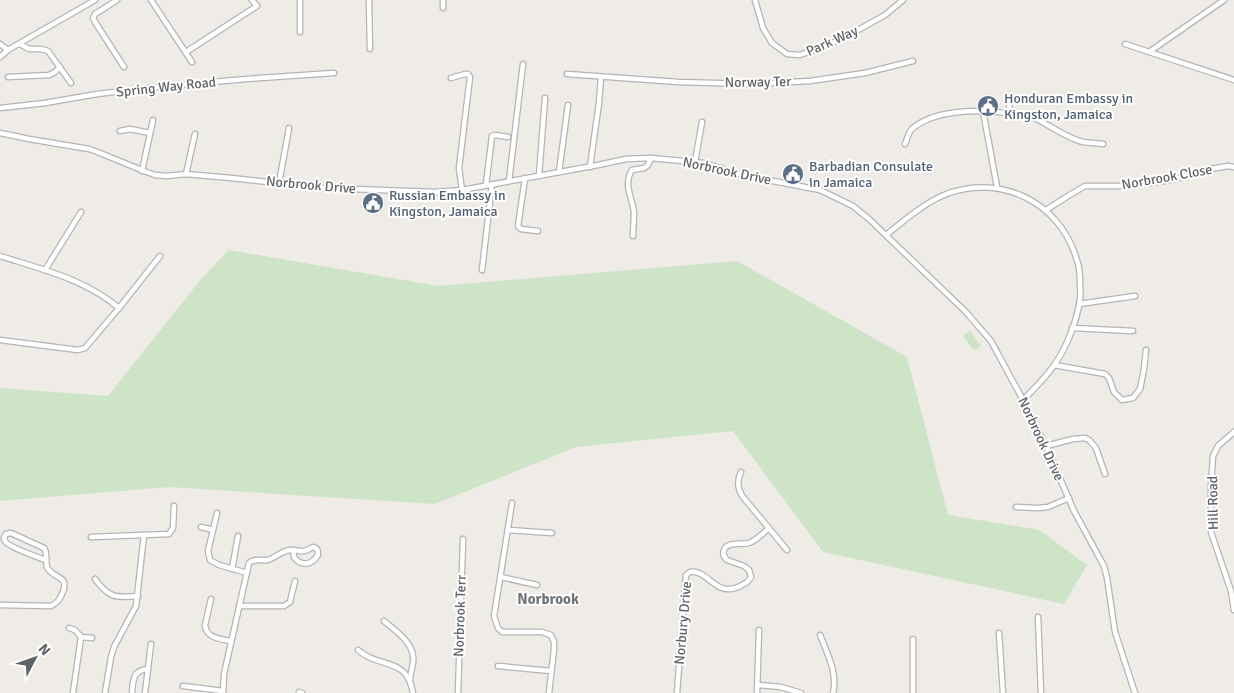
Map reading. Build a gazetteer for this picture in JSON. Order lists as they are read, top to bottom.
{
  "streets": {
    "street": [
      "Park Way",
      "Norway Ter",
      "Spring Way Road",
      "Norbrook Drive",
      "Norbrook Close",
      "Hill Road",
      "Norbrook Terr",
      "Norbury Drive"
    ]
  },
  "districts": ["Norbrook"],
  "places": {
    "public building": ["Honduran Embassy in Kingston, Jamaica", "Barbadian Consulate in Jamaica", "Russian Embassy in Kingston, Jamaica"]
  },
  "north": "top right"
}
